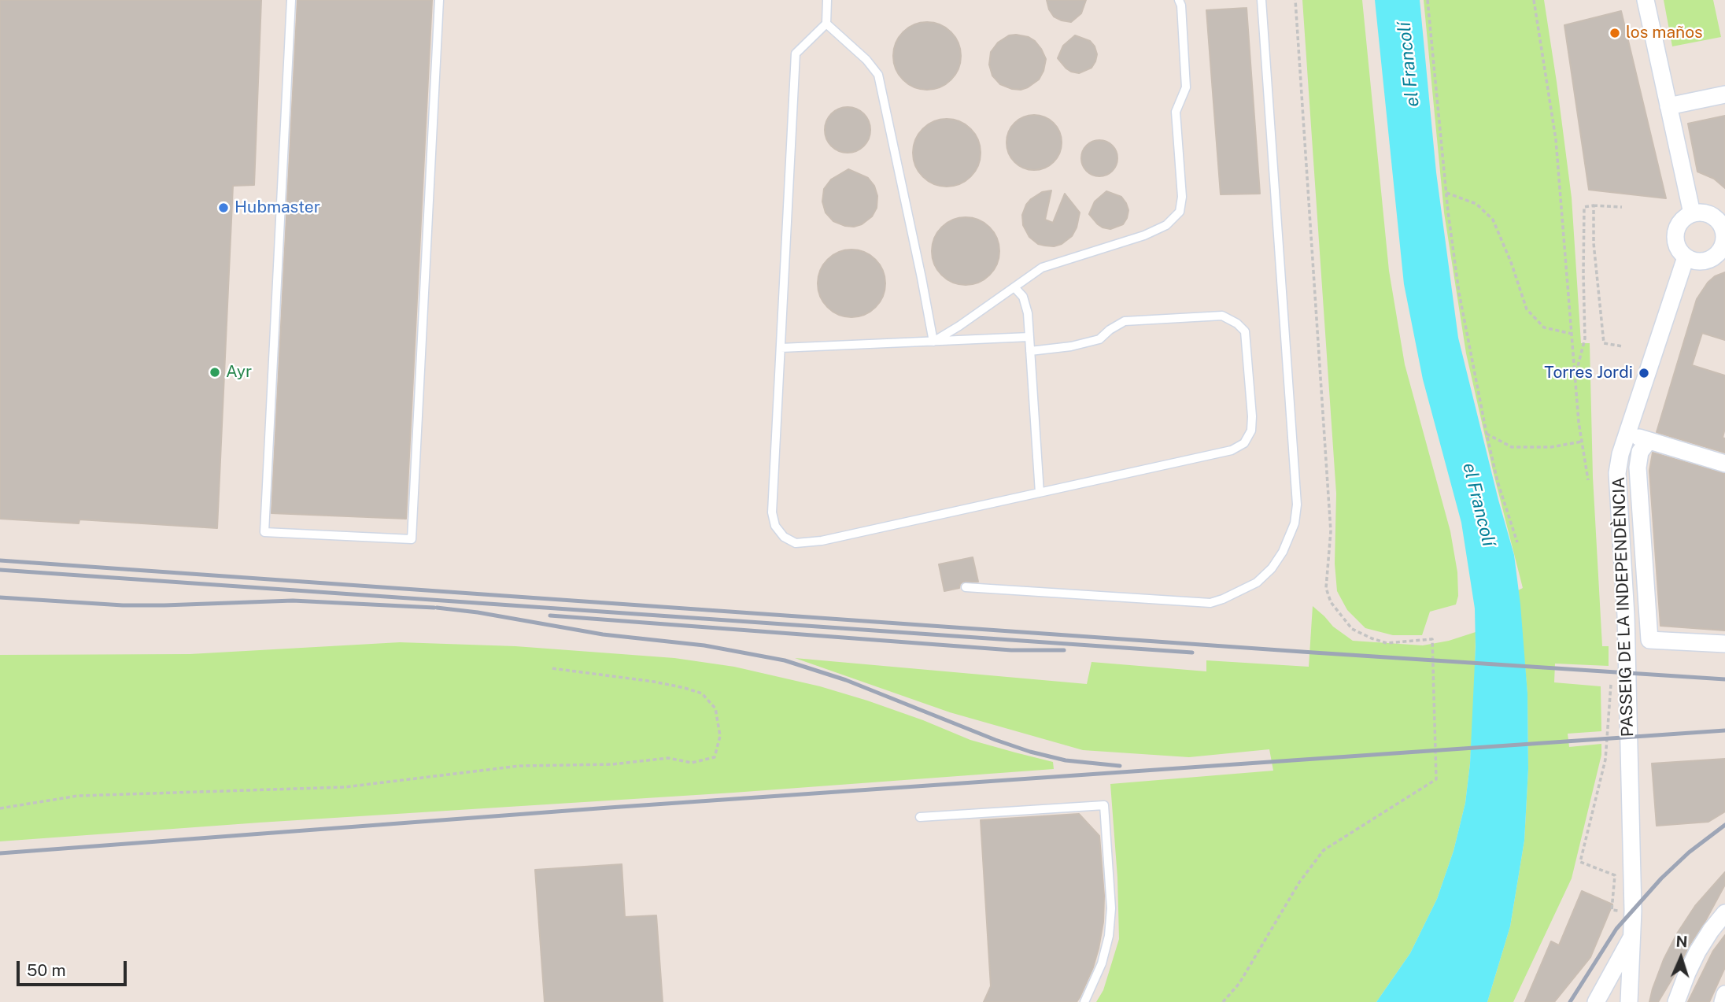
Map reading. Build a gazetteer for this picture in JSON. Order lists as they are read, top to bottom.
{
  "streets": {
    "street": ["PASSEIG DE LA INDEPENDÈNCIA"]
  },
  "water": ["el Francolí"],
  "places": [
    "los maños",
    "Hubmaster",
    "Ayr",
    "Torres Jordi"
  ],
  "scale_bar": "50 m",
  "north": "top"
}
